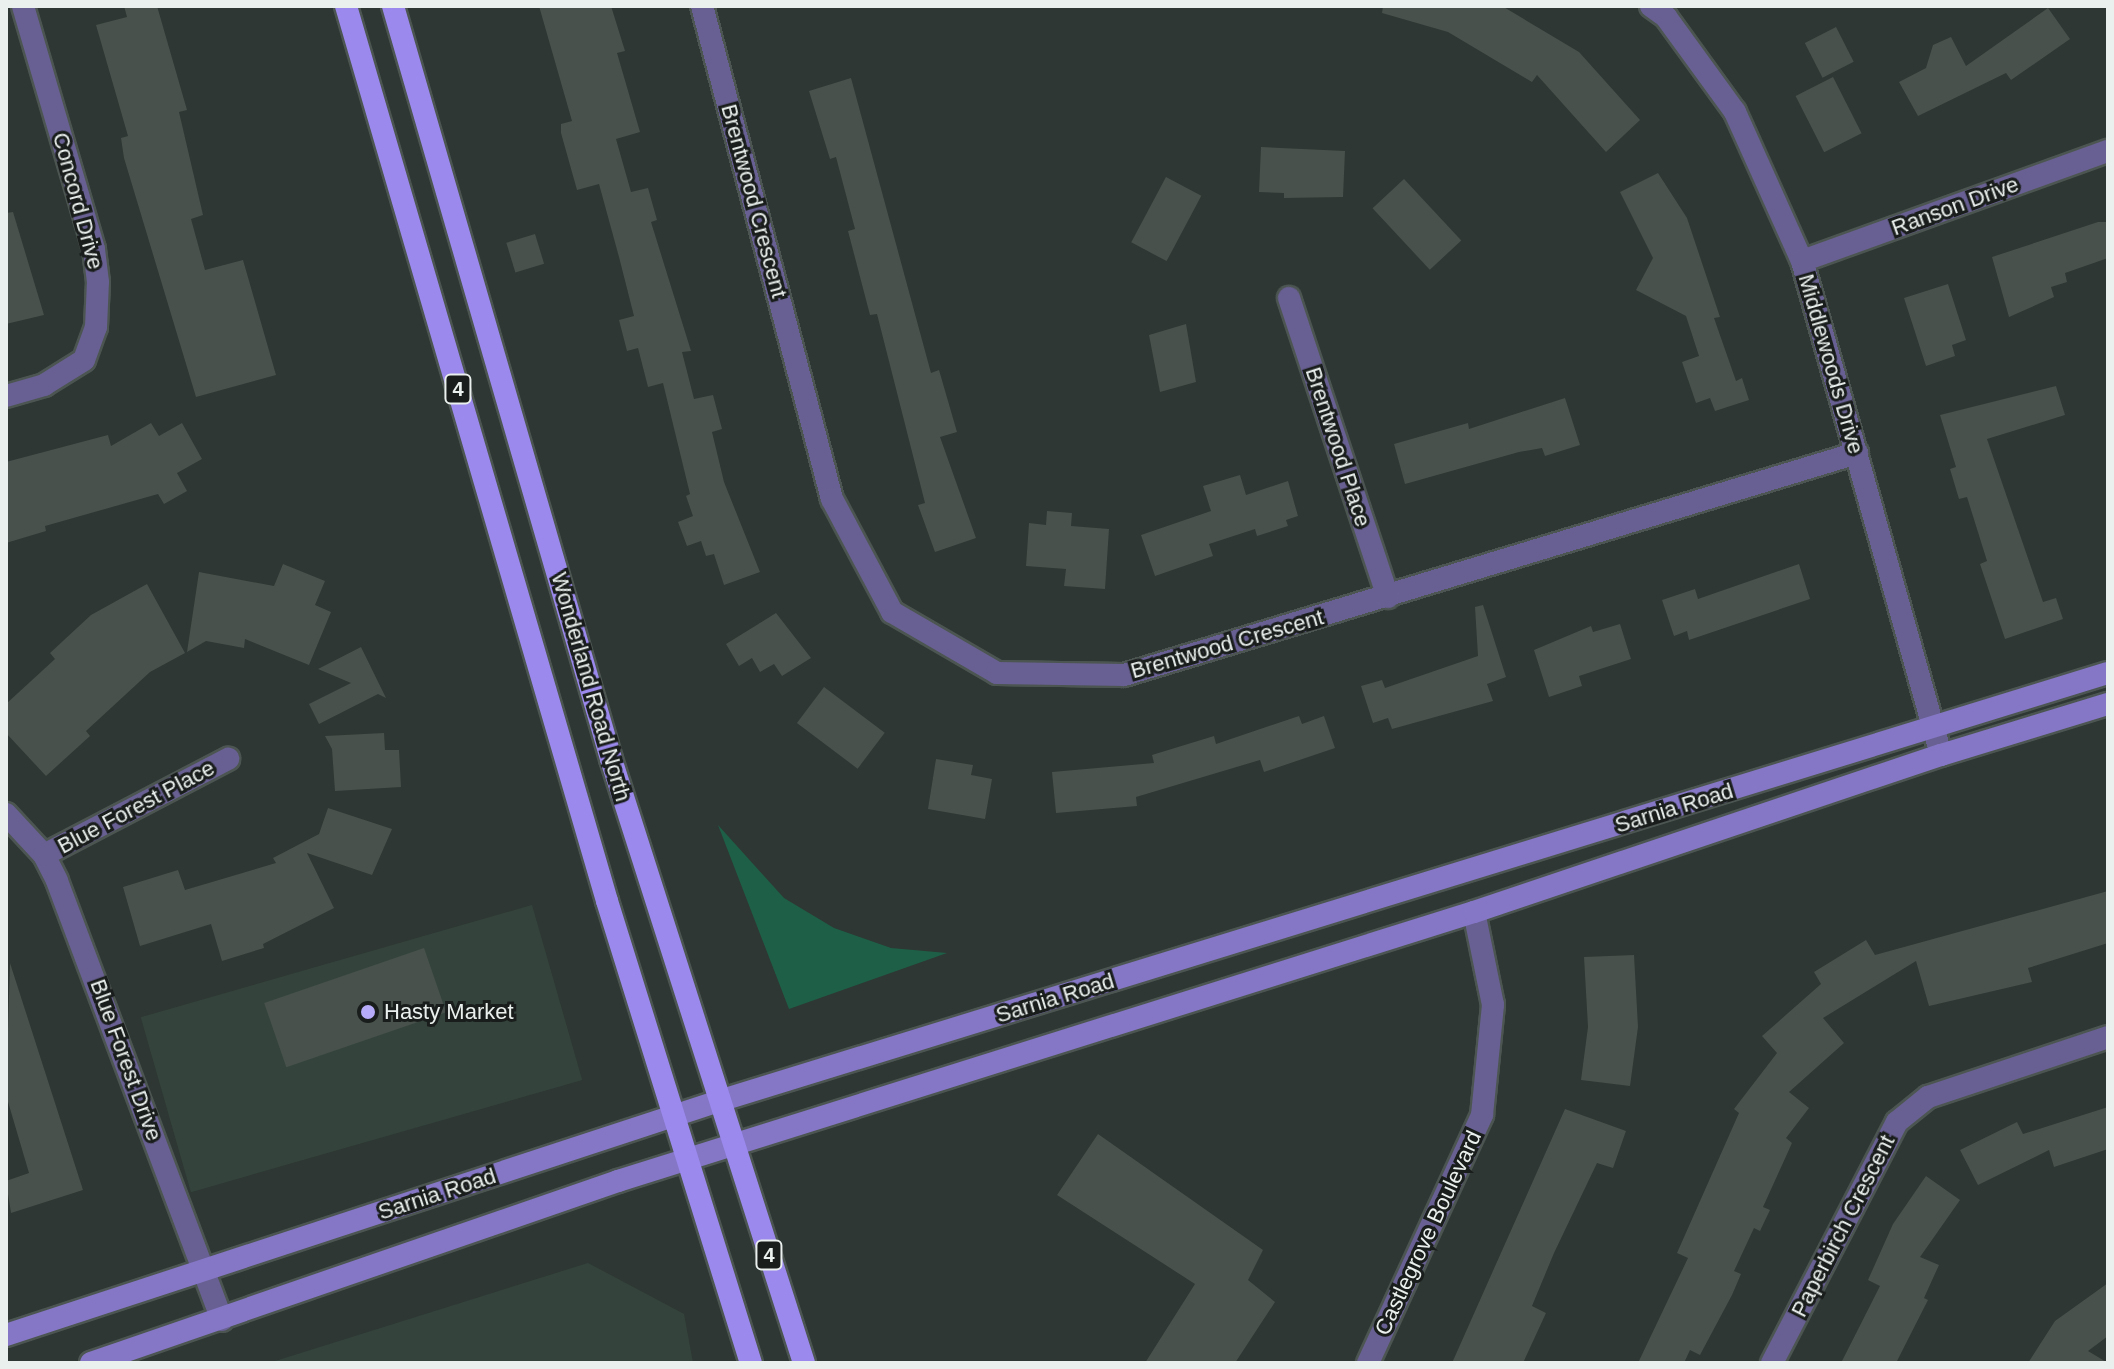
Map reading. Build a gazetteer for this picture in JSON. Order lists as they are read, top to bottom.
{
  "streets": {
    "main road": ["4", "Wonderland Road North", "Sarnia Road"],
    "street": [
      "Concord Drive",
      "Brentwood Crescent",
      "Ranson Drive",
      "Middlewoods Drive",
      "Brentwood Place",
      "Blue Forest Place",
      "Blue Forest Drive",
      "Paperbirch Crescent",
      "Castlegrove Boulevard"
    ]
  },
  "crossings": [
    ["Brentwood Crescent", "Middlewoods Drive"],
    ["Brentwood Crescent", "Brentwood Place"],
    ["Ranson Drive", "Middlewoods Drive"],
    ["Middlewoods Drive", "Sarnia Road"],
    ["Wonderland Road North", "Sarnia Road"],
    ["Blue Forest Place", "Blue Forest Drive"],
    ["Sarnia Road", "Blue Forest Drive"],
    ["Sarnia Road", "Castlegrove Boulevard"]
  ],
  "places": ["Hasty Market"]
}
